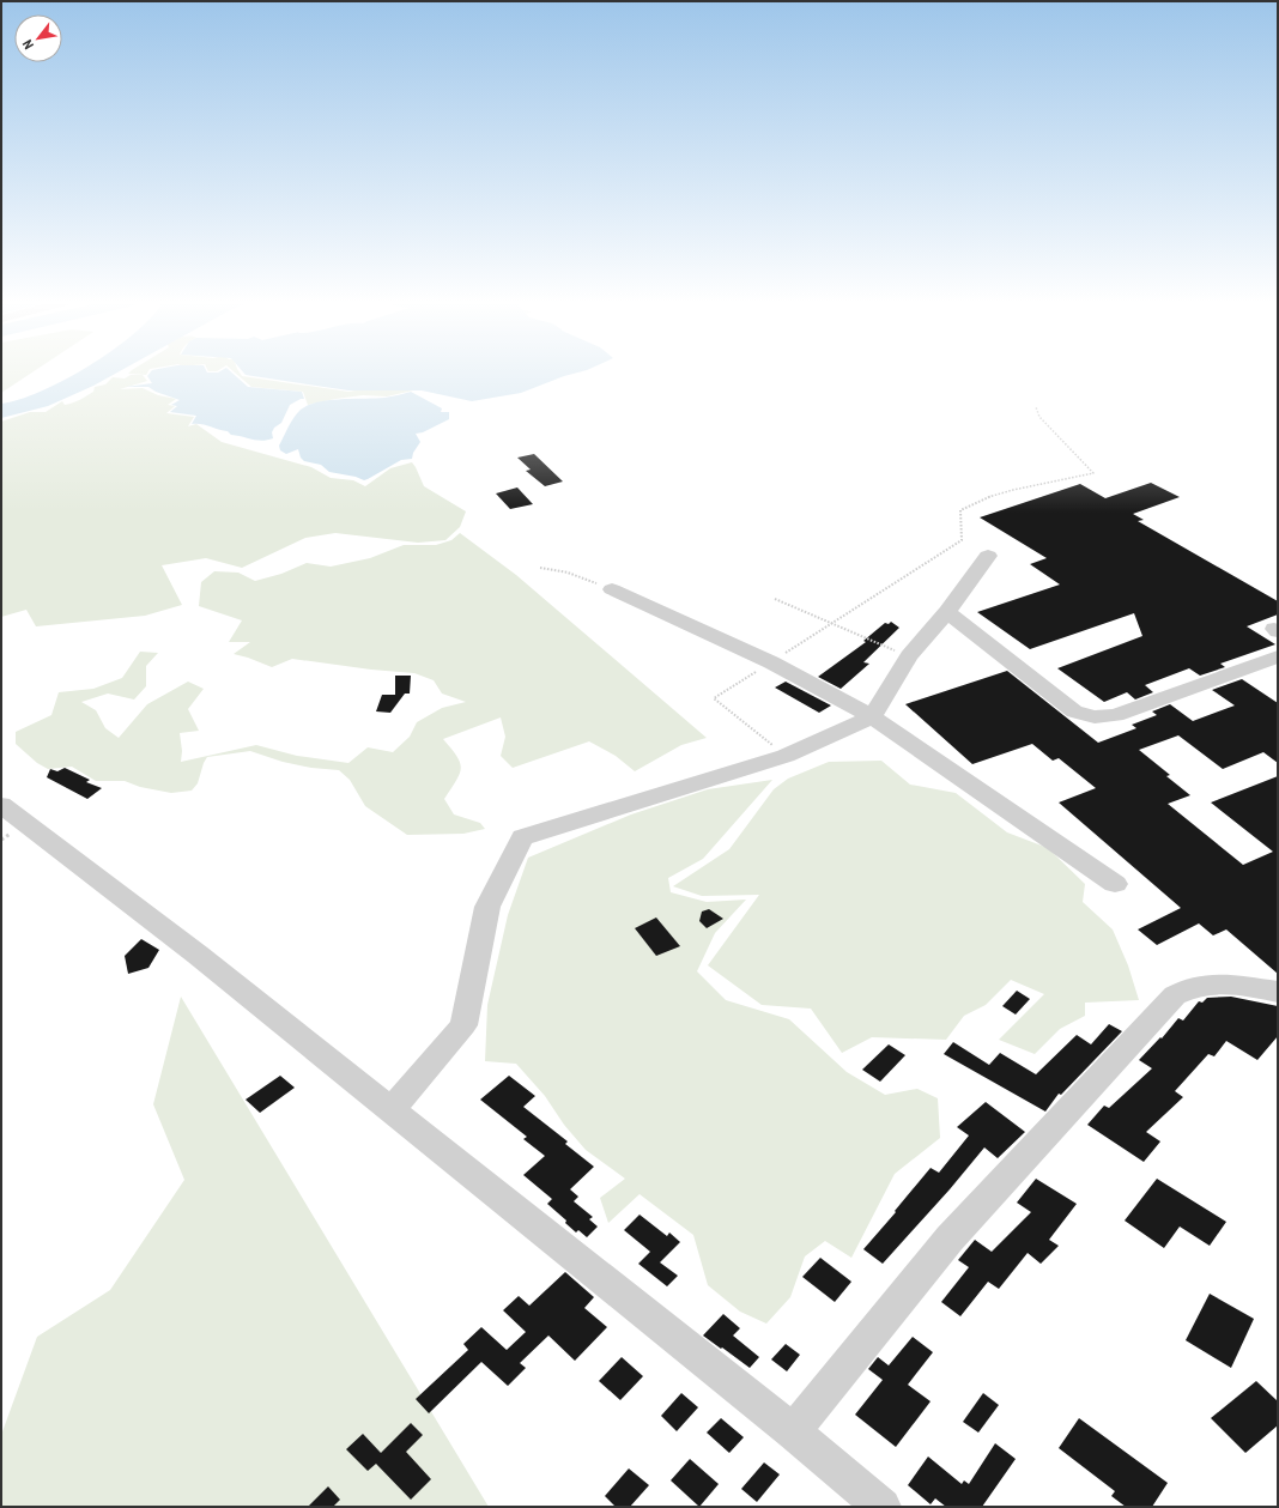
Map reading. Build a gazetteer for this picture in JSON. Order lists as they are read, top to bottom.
{
  "north": "bottom left"
}
